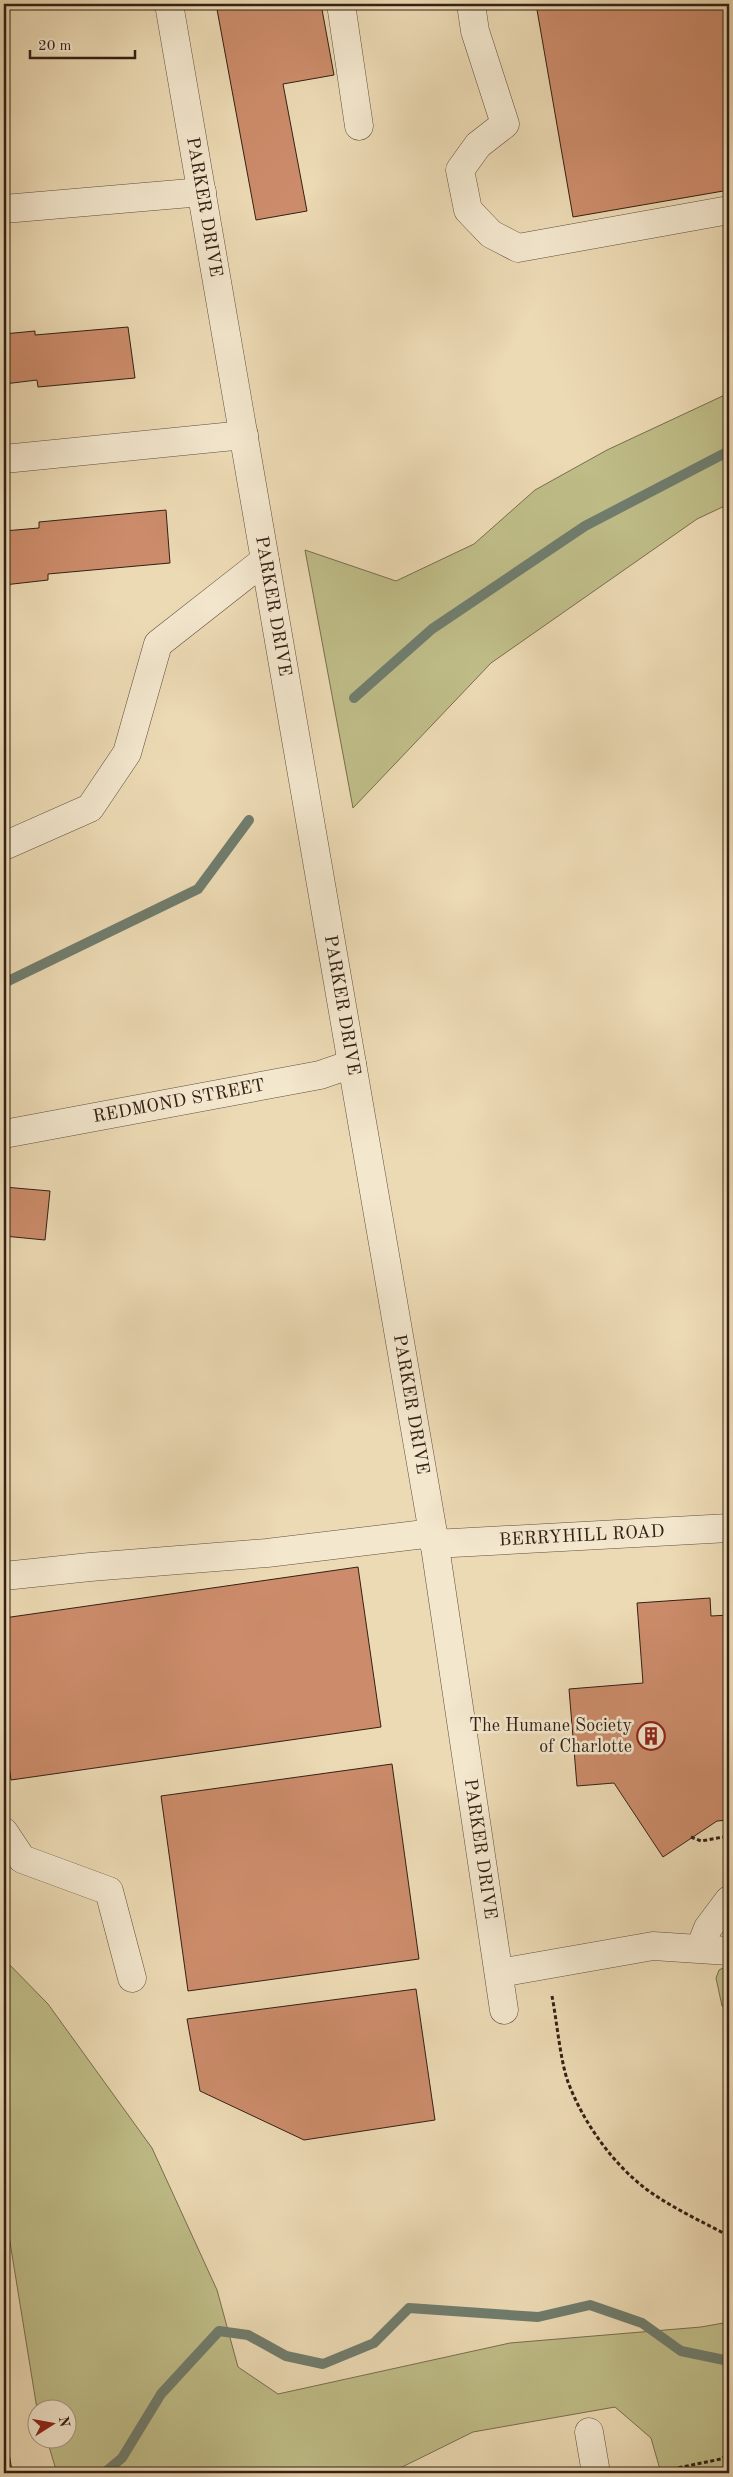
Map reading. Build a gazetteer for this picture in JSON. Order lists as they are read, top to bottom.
{
  "streets": {
    "street": ["PARKER DRIVE", "REDMOND STREET", "BERRYHILL ROAD"]
  },
  "crossings": [
    ["PARKER DRIVE", "REDMOND STREET"],
    ["PARKER DRIVE", "BERRYHILL ROAD"]
  ],
  "places": {
    "building": ["The Humane Society of Charlotte"]
  },
  "scale_bar": "20 m",
  "north": "right"
}
